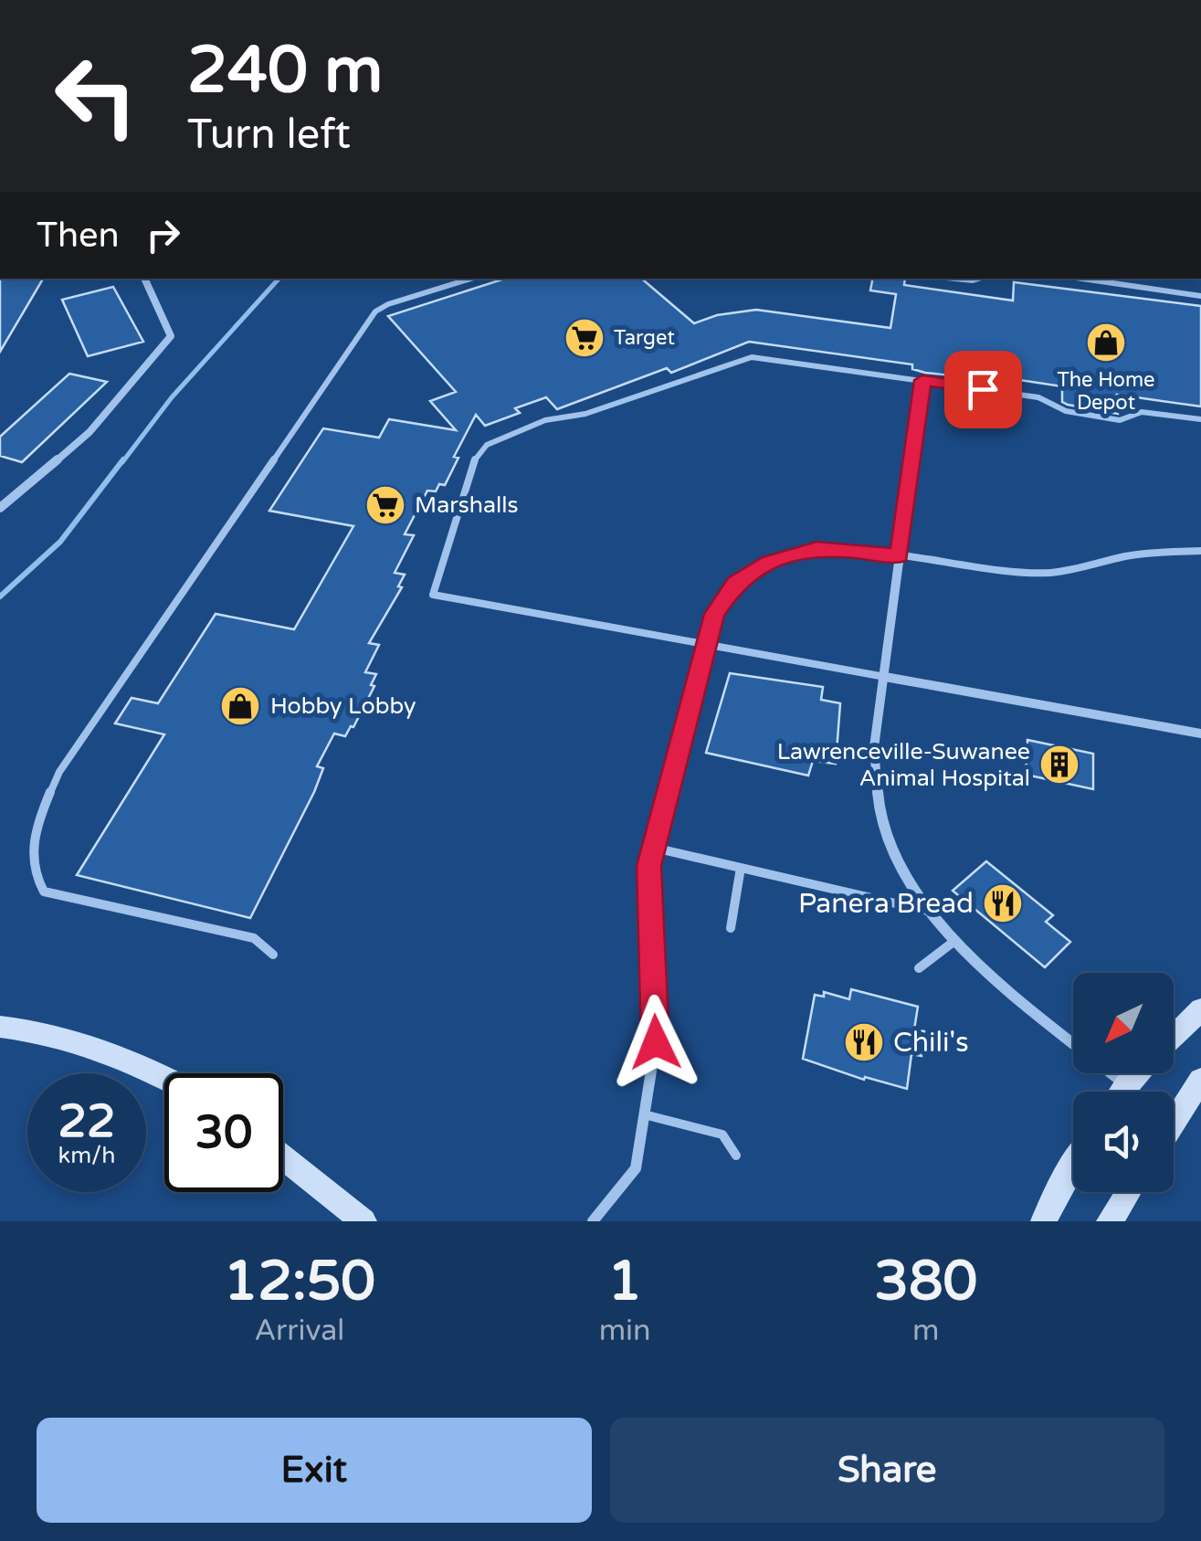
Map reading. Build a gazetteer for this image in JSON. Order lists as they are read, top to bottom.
{
  "places": {
    "supermarket": ["Target", "Marshalls"],
    "shop": ["The Home Depot", "Hobby Lobby"],
    "building": ["Lawrenceville-Suwanee Animal Hospital"],
    "restaurant": ["Panera Bread", "Chili's"]
  },
  "north": "bottom left",
  "page": {
    "turn": ["240 m", "Turn left"],
    "then": "Then",
    "speed": "22 km/h",
    "limit": "30",
    "eta": [
      "12:50",
      "Arrival",
      "1",
      "min",
      "380",
      "m"
    ],
    "buttons": ["Exit", "Share"]
  }
}
